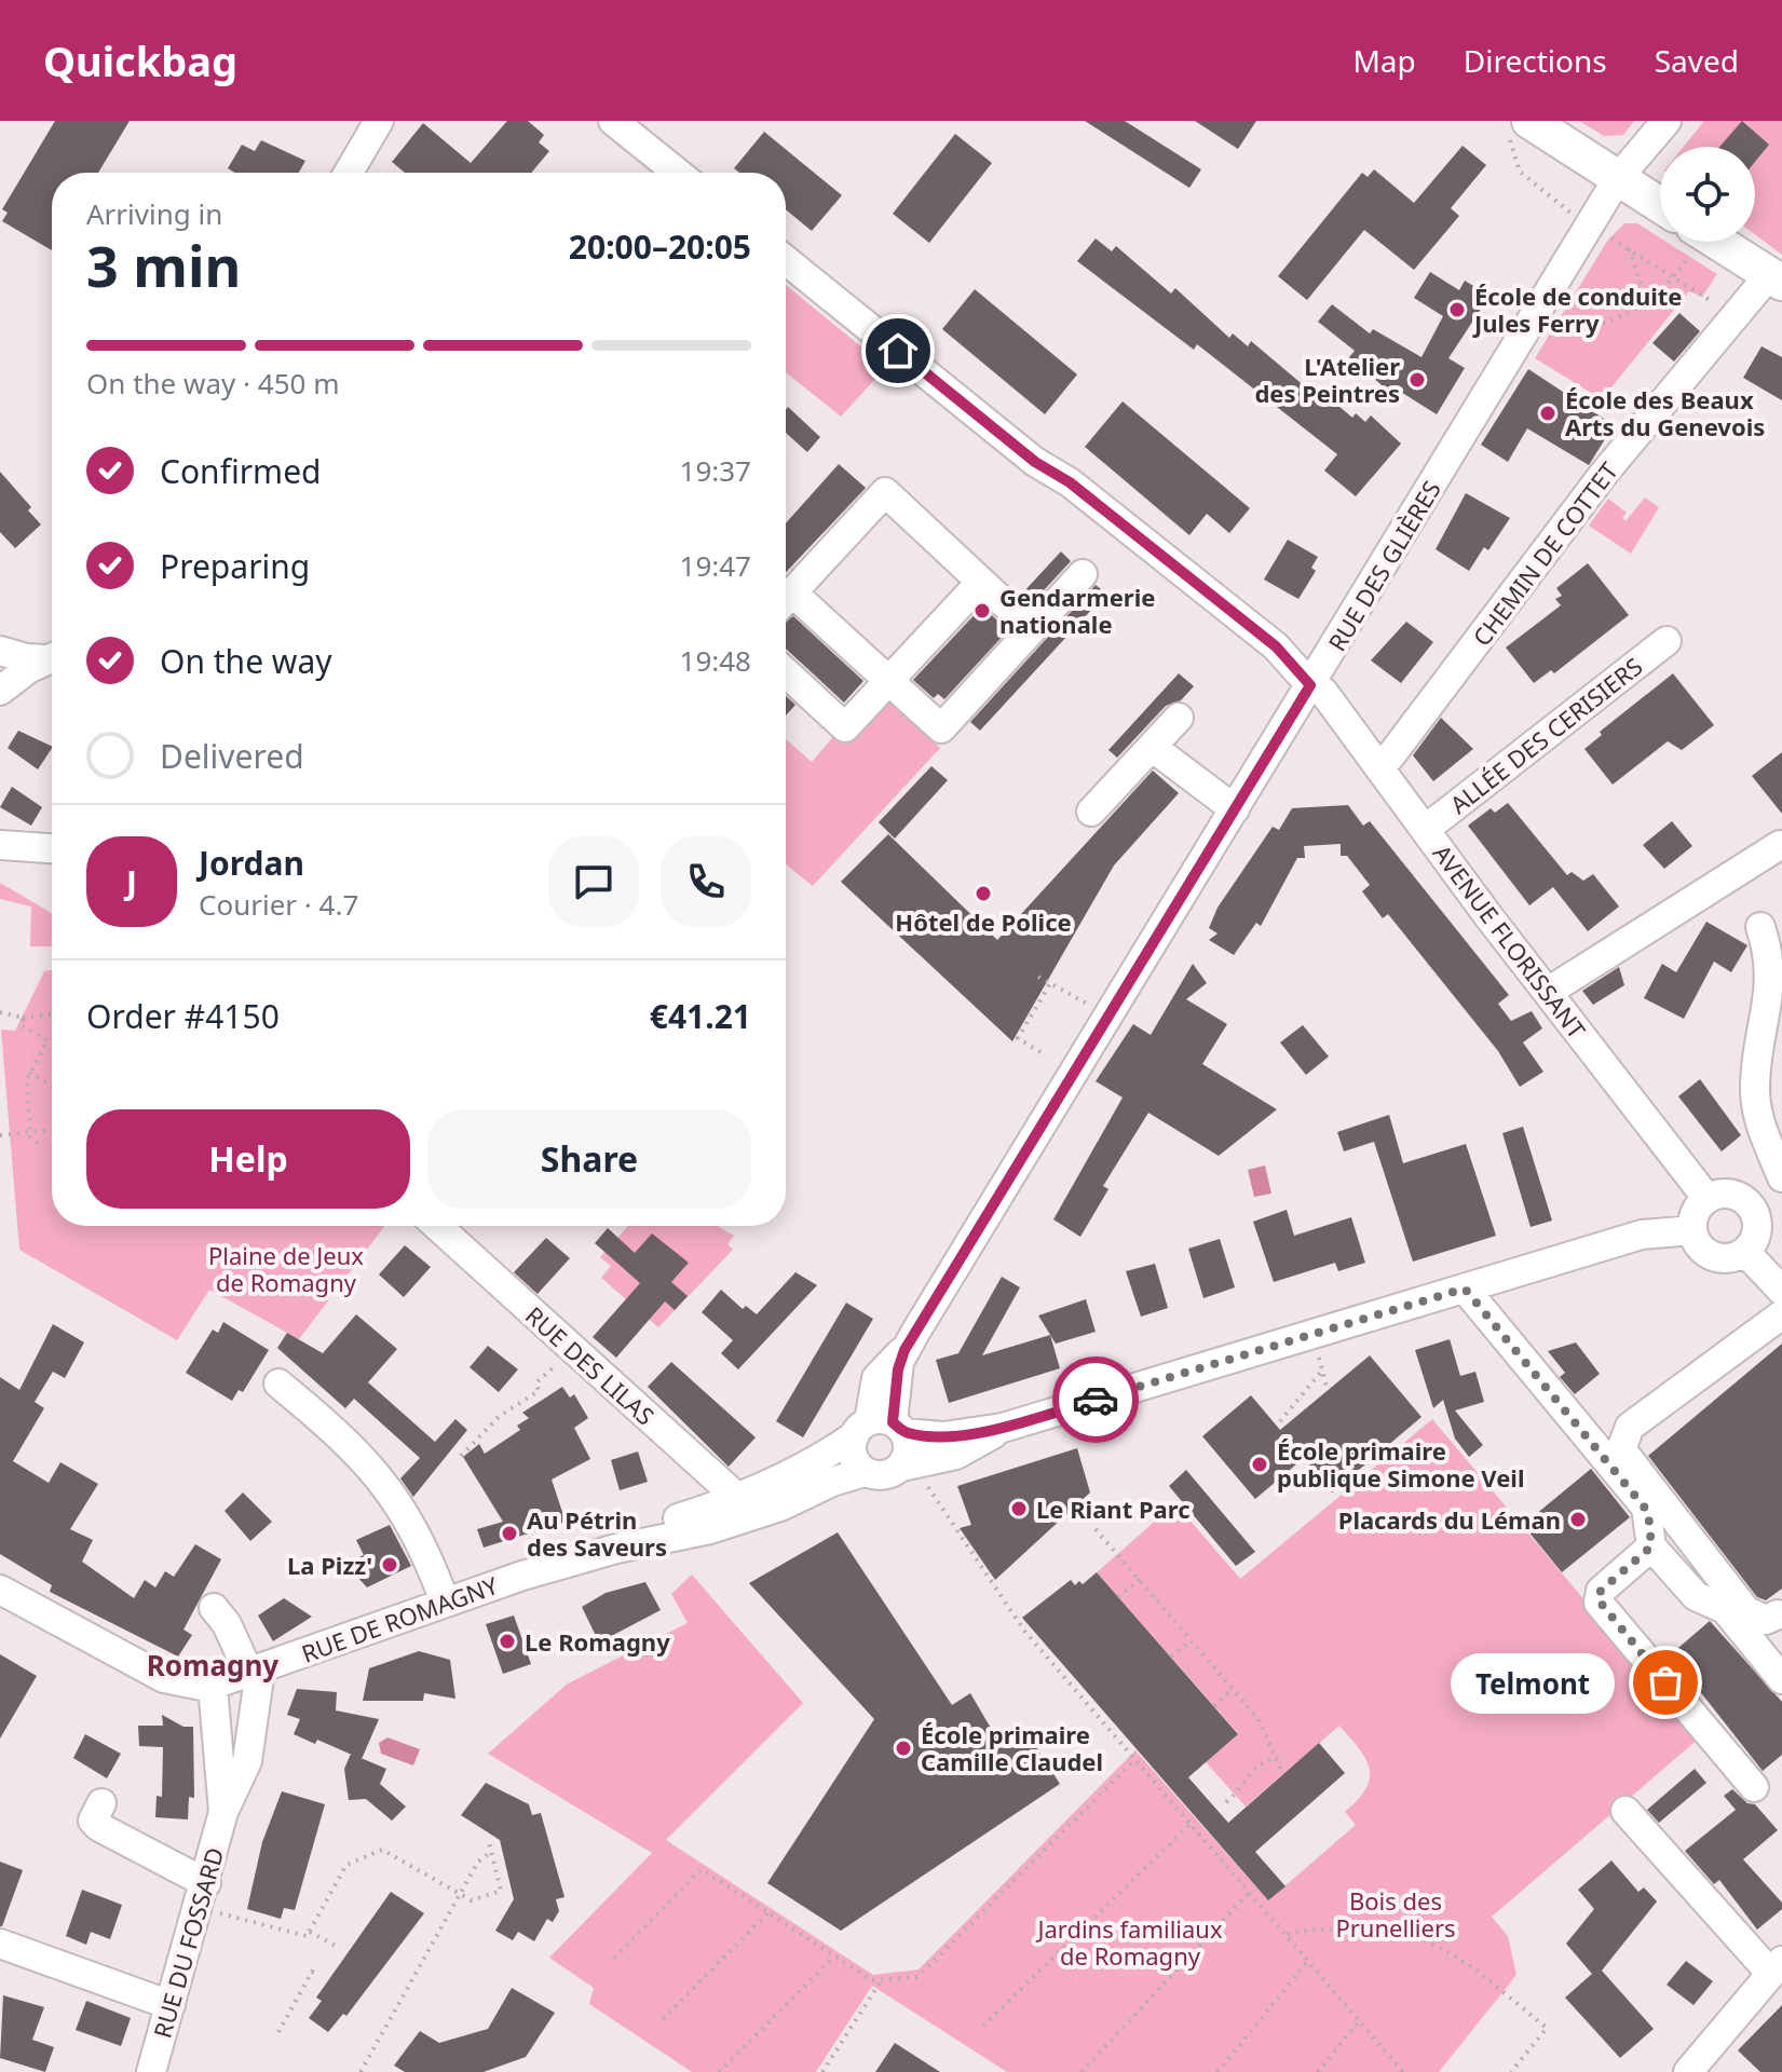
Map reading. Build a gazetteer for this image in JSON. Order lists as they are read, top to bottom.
{
  "streets": {
    "street": [
      "CHEMIN DE COTTET",
      "RUE DES GLIÈRES",
      "ALLÉE DES CERISIERS",
      "AVENUE FLORISSANT",
      "RUE DES LILAS",
      "RUE DE ROMAGNY",
      "RUE DU FOSSARD"
    ]
  },
  "crossings": [
    ["RUE DES GLIÈRES", "AVENUE FLORISSANT"],
    ["RUE DES GLIÈRES", "RUE DE ROMAGNY"],
    ["ALLÉE DES CERISIERS", "AVENUE FLORISSANT"],
    ["RUE DES LILAS", "RUE DE ROMAGNY"],
    ["RUE DE ROMAGNY", "RUE DU FOSSARD"]
  ],
  "districts": ["Romagny"],
  "parks": ["Plaine de Jeux de Romagny", "Bois des Prunelliers", "Jardins familiaux de Romagny"],
  "places": [
    "École de conduite Jules Ferry",
    "L'Atelier des Peintres",
    "École des Beaux Arts du Genevois",
    "Gendarmerie nationale",
    "Hôtel de Police",
    "École primaire publique Simone Veil",
    "Le Riant Parc",
    "Placards du Léman",
    "Au Pétrin des Saveurs",
    "La Pizz'",
    "Le Romagny",
    "Telmont",
    "École primaire Camille Claudel"
  ],
  "page": {
    "header": "Quickbag",
    "nav": ["Map", "Directions", "Saved"],
    "heading": ["3 min", "Arriving in", "20:00–20:05"],
    "panel": [
      "Jordan",
      "Courier · 4.7",
      "Order #4150",
      "€41.21"
    ],
    "bar": "On the way · 450 m",
    "list": [
      ["Confirmed", "19:37"],
      ["Preparing", "19:47"],
      ["On the way", "19:48"],
      "Delivered"
    ],
    "round": "J",
    "buttons": ["Help", "Share"],
    "bubble": "Telmont"
  }
}
